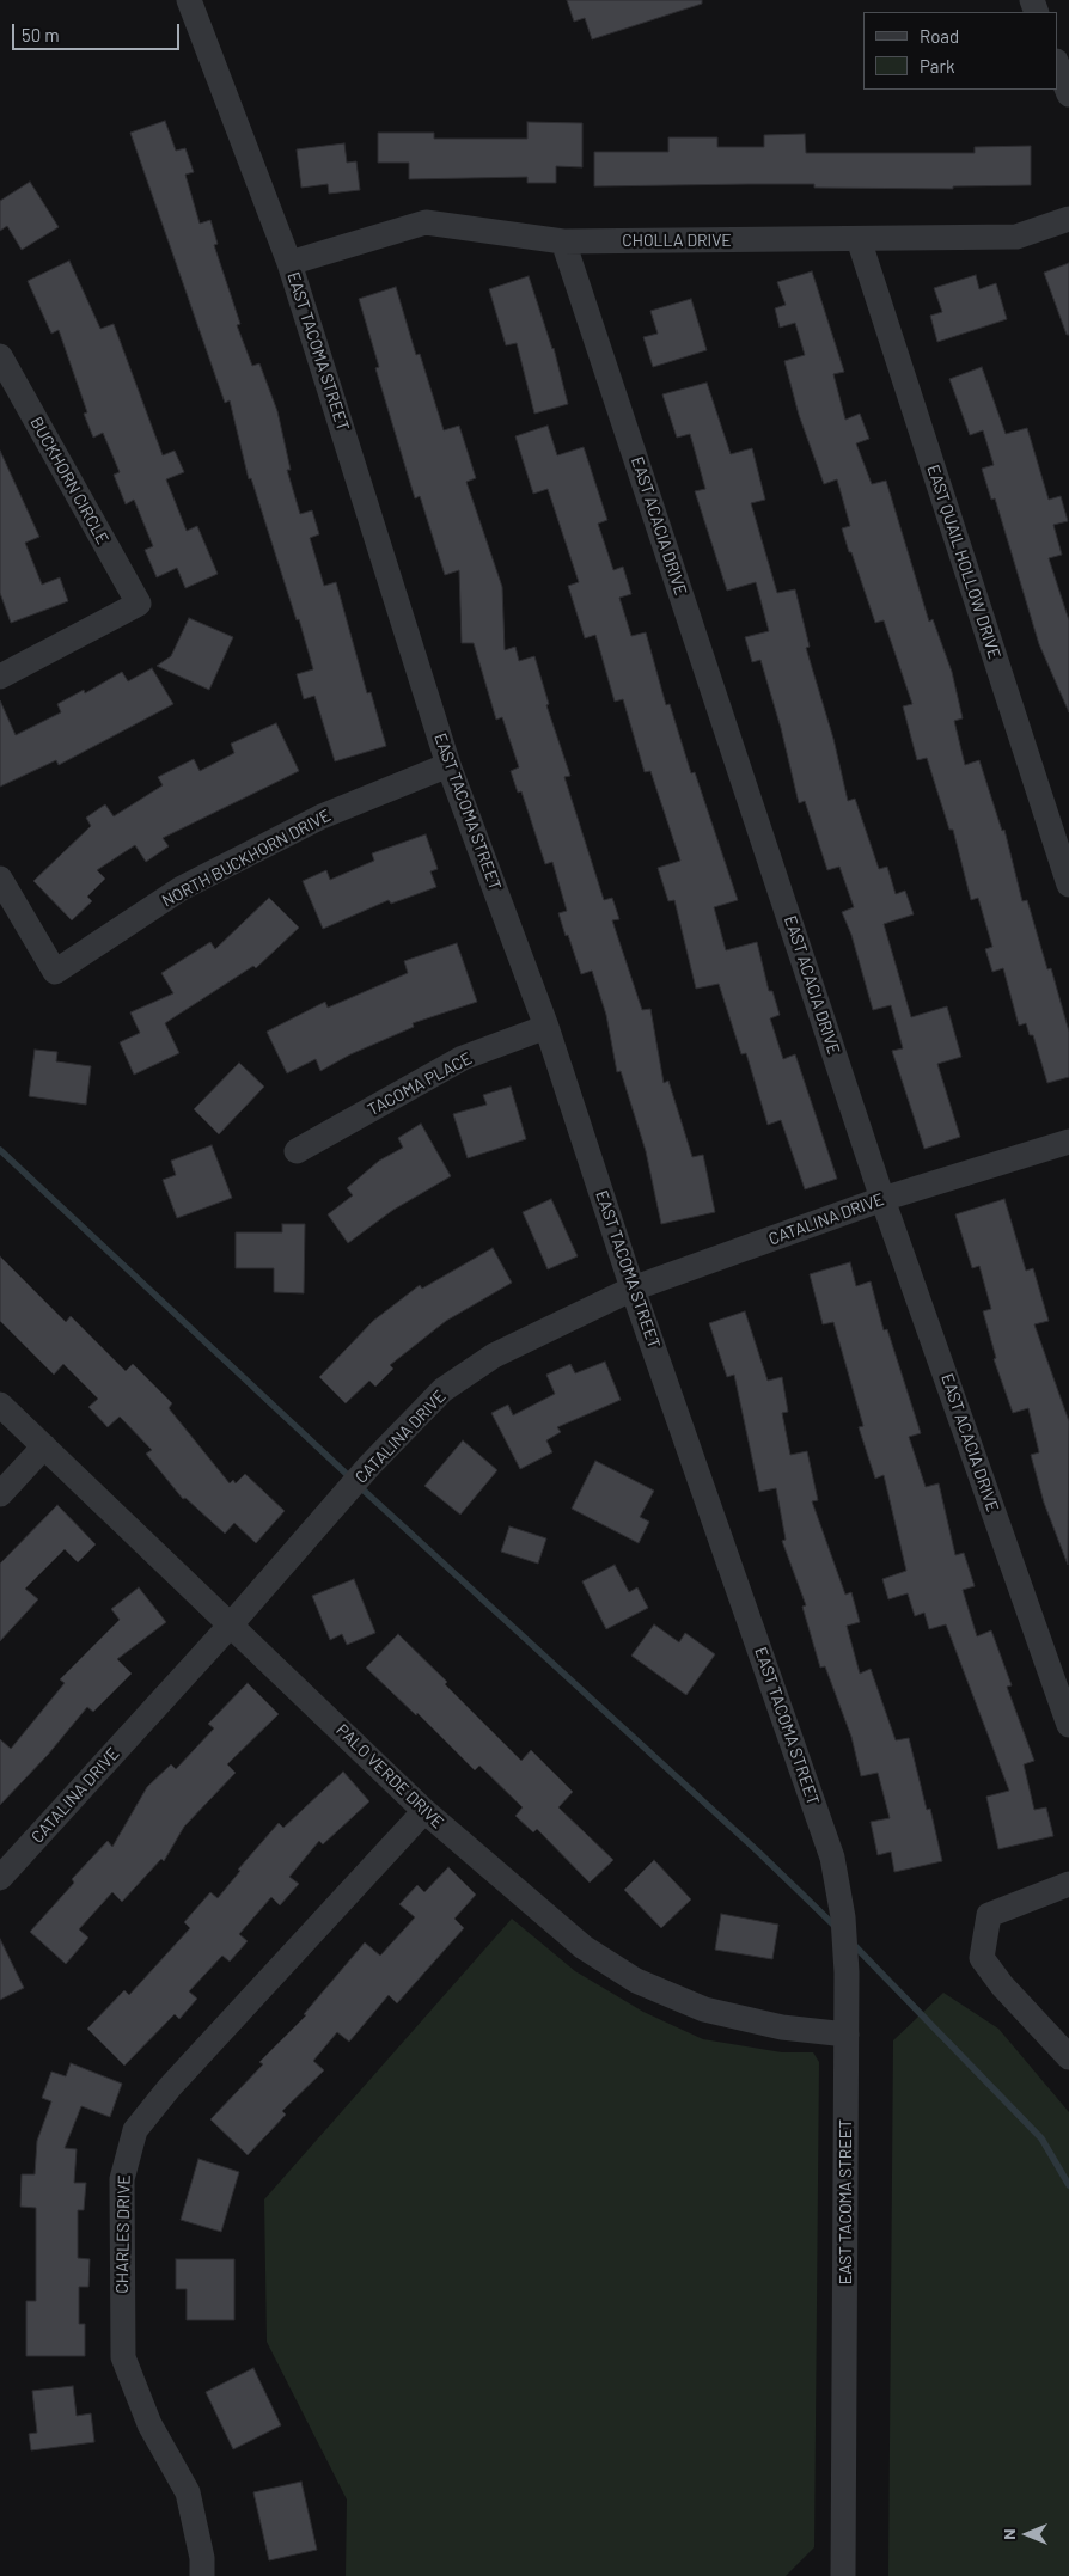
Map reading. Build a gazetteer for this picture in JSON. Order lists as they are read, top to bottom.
{
  "streets": {
    "street": [
      "CHOLLA DRIVE",
      "EAST TACOMA STREET",
      "BUCKHORN CIRCLE",
      "EAST ACACIA DRIVE",
      "EAST QUAIL HOLLOW DRIVE",
      "NORTH BUCKHORN DRIVE",
      "TACOMA PLACE",
      "CATALINA DRIVE",
      "PALO VERDE DRIVE",
      "CHARLES DRIVE"
    ]
  },
  "crossings": [
    ["CHOLLA DRIVE", "EAST TACOMA STREET"],
    ["CHOLLA DRIVE", "EAST ACACIA DRIVE"],
    ["CHOLLA DRIVE", "EAST QUAIL HOLLOW DRIVE"],
    ["EAST TACOMA STREET", "NORTH BUCKHORN DRIVE"],
    ["EAST TACOMA STREET", "TACOMA PLACE"],
    ["EAST TACOMA STREET", "CATALINA DRIVE"],
    ["EAST TACOMA STREET", "PALO VERDE DRIVE"],
    ["EAST ACACIA DRIVE", "CATALINA DRIVE"],
    ["CATALINA DRIVE", "PALO VERDE DRIVE"],
    ["PALO VERDE DRIVE", "CHARLES DRIVE"]
  ],
  "legend": ["Road", "Park"],
  "scale_bar": "50 m",
  "north": "left"
}
